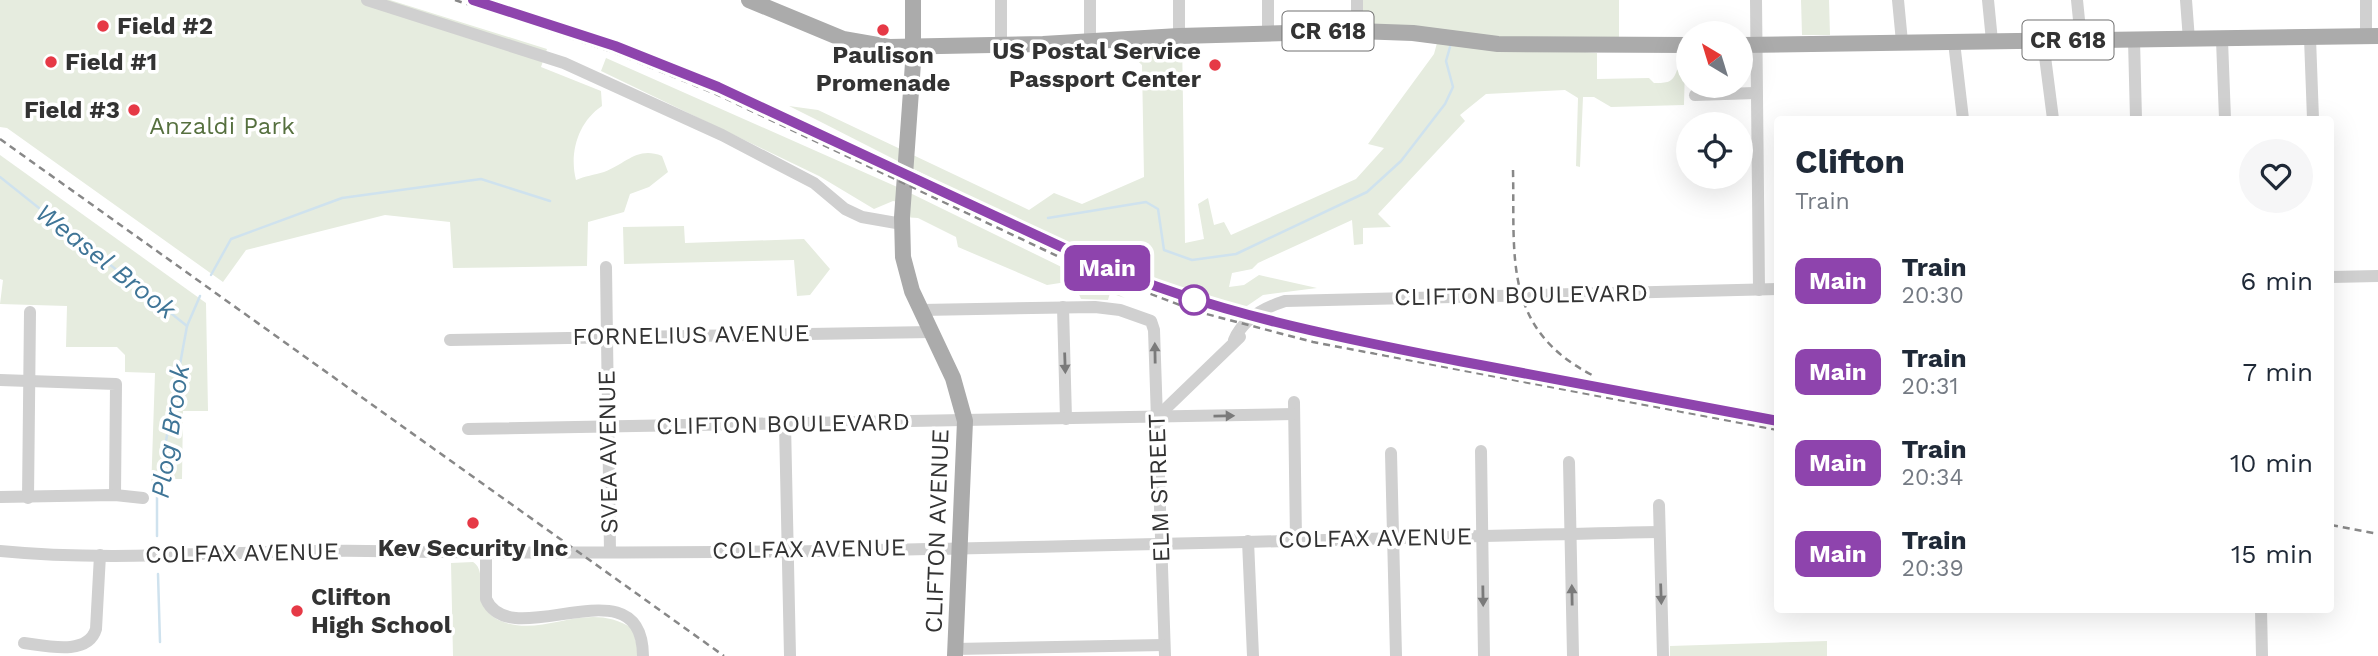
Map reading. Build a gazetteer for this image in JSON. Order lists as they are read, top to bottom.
{
  "streets": {
    "main road": ["CR 618", "CLIFTON AVENUE"],
    "street": [
      "CLIFTON BOULEVARD",
      "FORNELIUS AVENUE",
      "SVEA AVENUE",
      "ELM STREET",
      "COLFAX AVENUE"
    ]
  },
  "crossings": [
    ["CR 618", "CLIFTON AVENUE"],
    ["CLIFTON BOULEVARD", "SVEA AVENUE"],
    ["CLIFTON BOULEVARD", "ELM STREET"],
    ["CLIFTON BOULEVARD", "CLIFTON AVENUE"],
    ["FORNELIUS AVENUE", "SVEA AVENUE"],
    ["FORNELIUS AVENUE", "CLIFTON AVENUE"],
    ["SVEA AVENUE", "COLFAX AVENUE"],
    ["ELM STREET", "COLFAX AVENUE"],
    ["CLIFTON AVENUE", "COLFAX AVENUE"]
  ],
  "water": ["Weasel Brook", "Plog Brook"],
  "parks": ["Anzaldi Park"],
  "places": [
    "Field #2",
    "Paulison Promenade",
    "Field #1",
    "US Postal Service Passport Center",
    "Field #3",
    "Kev Security Inc",
    "Clifton High School"
  ],
  "north": "top left",
  "page": {
    "on_map": "Main",
    "heading": ["Clifton", "Train"],
    "list": [
      {
        "mark": "Main",
        "name": "Train",
        "note": "20:30",
        "value": "6 min"
      },
      {
        "mark": "Main",
        "name": "Train",
        "note": "20:31",
        "value": "7 min"
      },
      {
        "mark": "Main",
        "name": "Train",
        "note": "20:34",
        "value": "10 min"
      },
      {
        "mark": "Main",
        "name": "Train",
        "note": "20:39",
        "value": "15 min"
      }
    ]
  }
}
